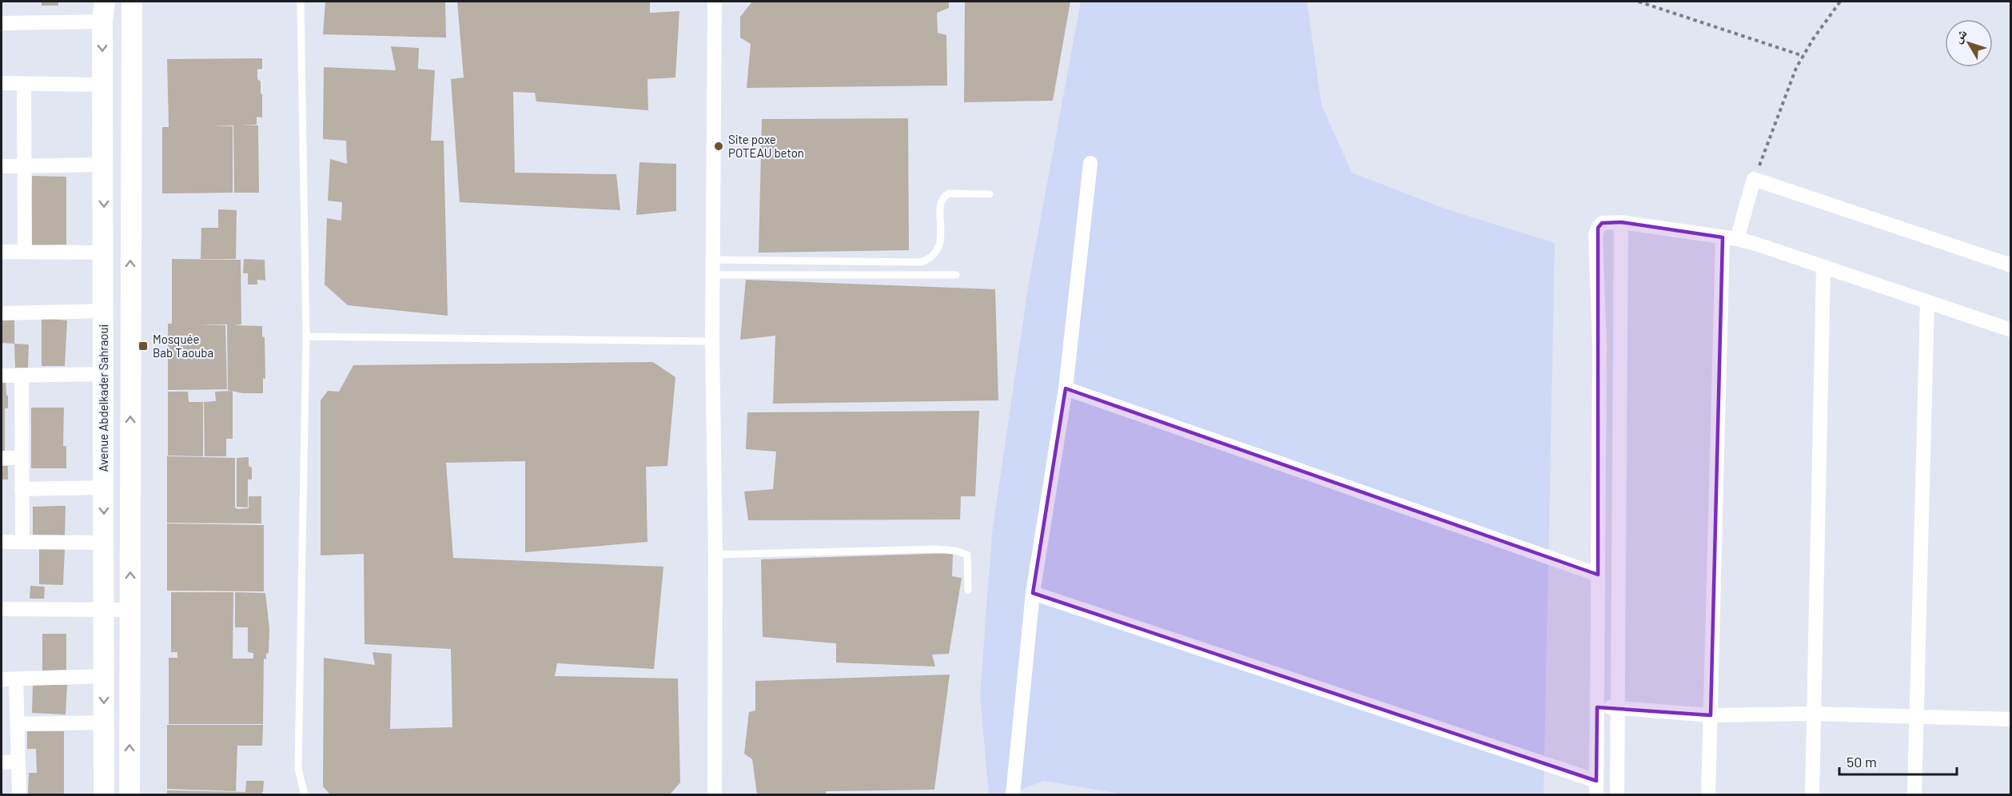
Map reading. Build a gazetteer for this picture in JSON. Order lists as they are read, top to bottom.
{
  "streets": {
    "main road": ["Avenue Abdelkader Sahraoui"]
  },
  "places": {
    "other": ["Site poxe POTEAU beton"],
    "transit": ["Mosquée Bab Taouba"]
  },
  "scale_bar": "50 m",
  "north": "top left"
}
